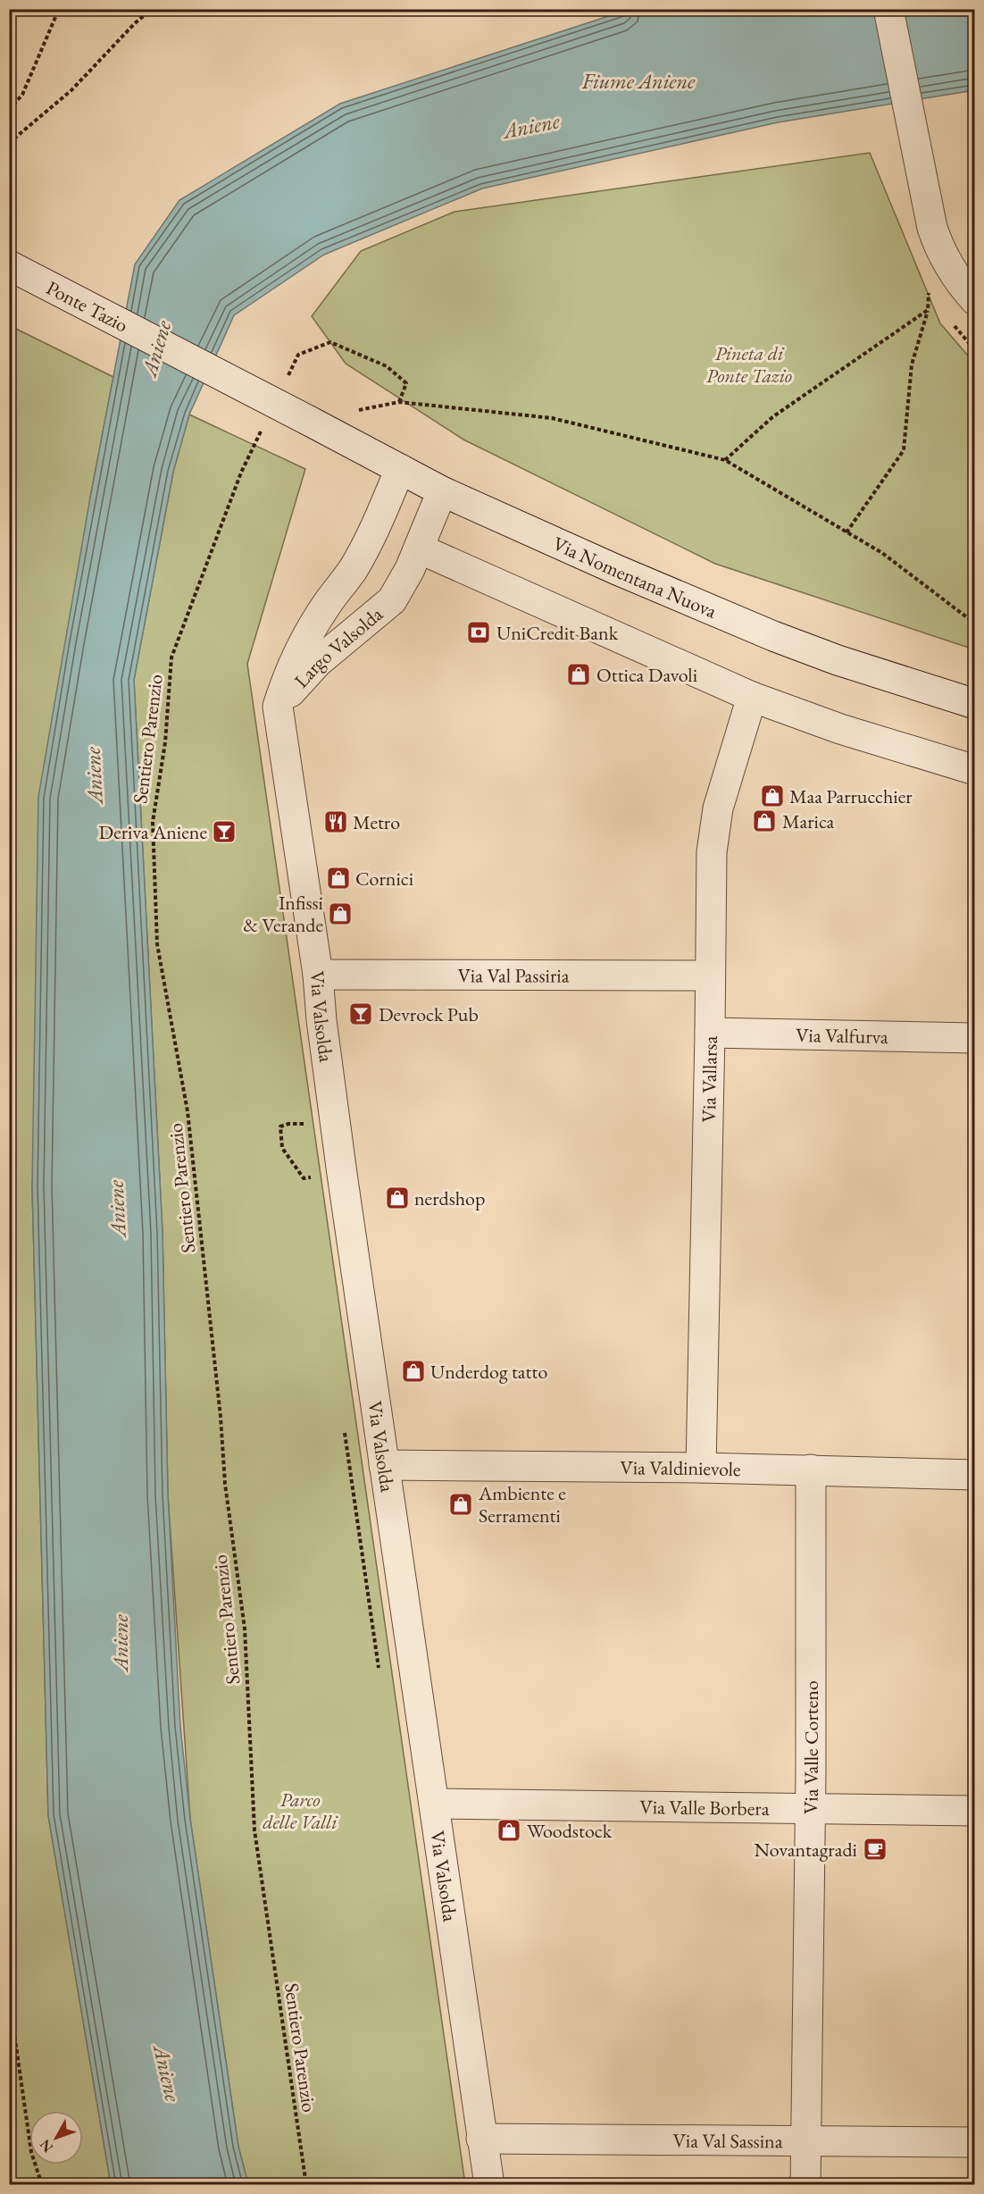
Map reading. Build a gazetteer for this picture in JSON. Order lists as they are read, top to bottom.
{
  "streets": {
    "street": [
      "Ponte Tazio",
      "Via Nomentana Nuova",
      "Largo Valsolda",
      "Via Val Passiria",
      "Via Valsolda",
      "Via Valfurva",
      "Via Vallarsa",
      "Via Valdinievole",
      "Via Valle Corteno",
      "Via Valle Borbera",
      "Via Val Sassina"
    ],
    "path": ["Sentiero Parenzio"]
  },
  "crossings": [
    ["Ponte Tazio", "Via Nomentana Nuova"],
    ["Via Nomentana Nuova", "Largo Valsolda"],
    ["Largo Valsolda", "Via Valsolda"],
    ["Via Val Passiria", "Via Valsolda"],
    ["Via Val Passiria", "Via Vallarsa"],
    ["Via Valsolda", "Via Valdinievole"],
    ["Via Valsolda", "Via Valle Borbera"],
    ["Via Valsolda", "Via Val Sassina"],
    ["Via Valfurva", "Via Vallarsa"],
    ["Via Vallarsa", "Via Valdinievole"],
    ["Via Valdinievole", "Via Valle Corteno"],
    ["Via Valle Corteno", "Via Valle Borbera"],
    ["Via Valle Corteno", "Via Val Sassina"]
  ],
  "water": ["Fiume Aniene", "Aniene"],
  "parks": ["Pineta di Ponte Tazio", "Parco delle Valli"],
  "places": {
    "bank": ["UniCredit Bank"],
    "shop": [
      "Ottica Davoli",
      "Maa Parrucchier",
      "Marica",
      "Cornici",
      "Infissi & Verande",
      "nerdshop",
      "Underdog tatto",
      "Ambiente e Serramenti",
      "Woodstock"
    ],
    "restaurant": ["Metro"],
    "bar": ["Deriva Aniene", "Devrock Pub"],
    "cafe": ["Novantagradi"]
  },
  "north": "bottom left"
}
